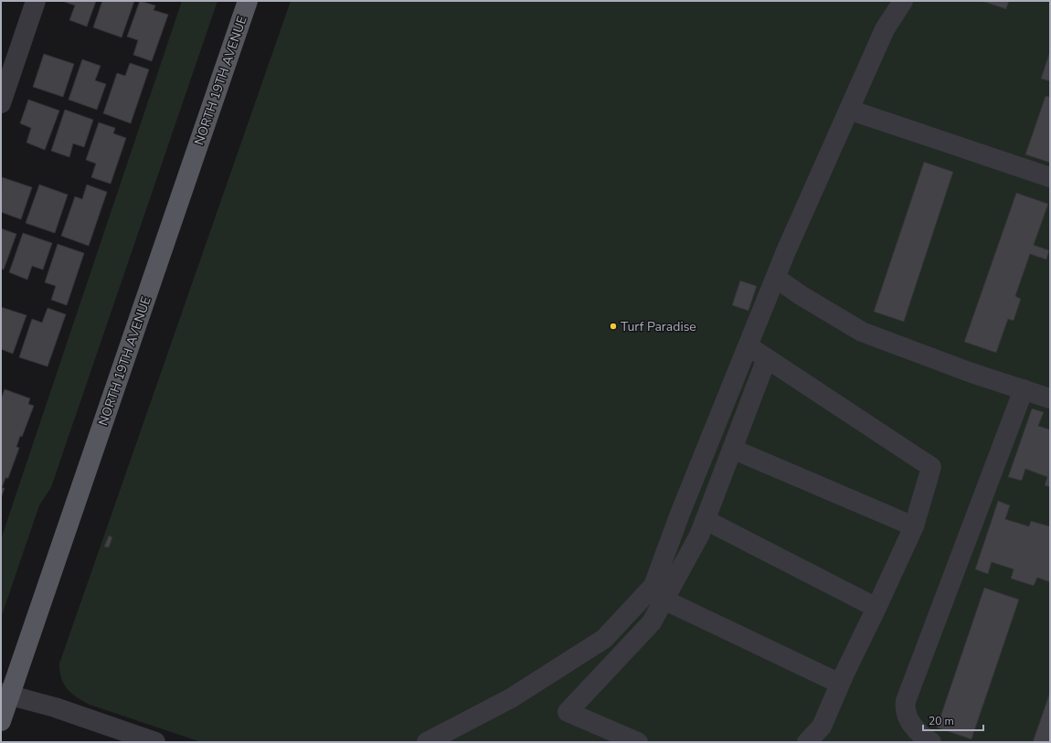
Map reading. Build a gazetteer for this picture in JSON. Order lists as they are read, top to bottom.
{
  "streets": {
    "main road": ["NORTH 19TH AVENUE"]
  },
  "places": ["Turf Paradise"],
  "scale_bar": "20 m"
}
